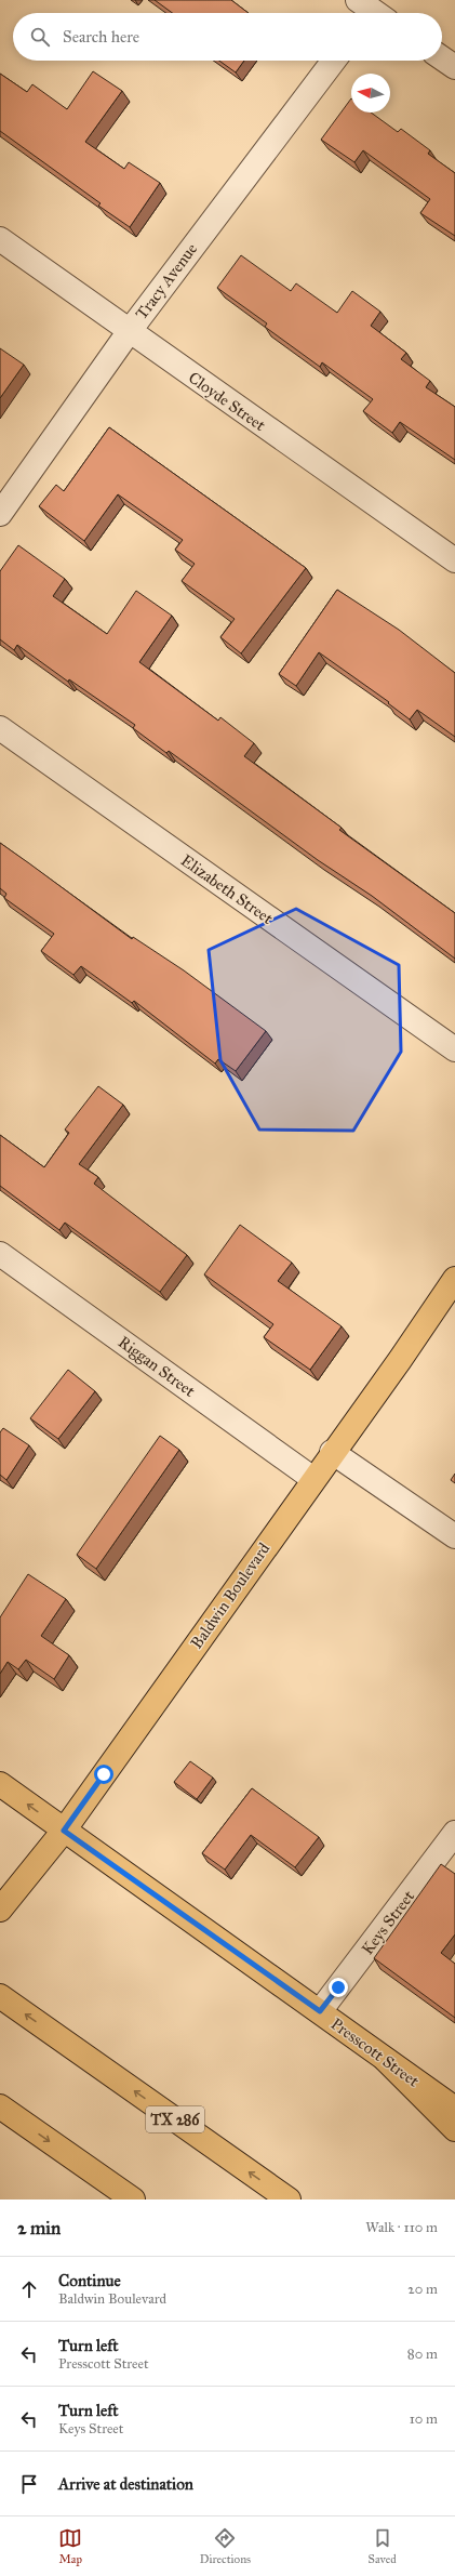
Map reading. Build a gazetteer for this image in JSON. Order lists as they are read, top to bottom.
{
  "streets": {
    "main road": ["Baldwin Boulevard", "Presscott Street", "TX 286"],
    "street": [
      "Tracy Avenue",
      "Cloyde Street",
      "Elizabeth Street",
      "Riggan Street",
      "Keys Street"
    ]
  },
  "crossings": [
    ["Tracy Avenue", "Cloyde Street"],
    ["Riggan Street", "Baldwin Boulevard"],
    ["Baldwin Boulevard", "Presscott Street"],
    ["Keys Street", "Presscott Street"]
  ],
  "north": "left",
  "page": {
    "search": "Search here",
    "heading": ["2 min", "Walk · 110 m"],
    "list": [
      ["Continue", "Baldwin Boulevard", "20 m"],
      ["Turn left", "Presscott Street", "80 m"],
      ["Turn left", "Keys Street", "10 m"],
      "Arrive at destination"
    ],
    "nav": ["Map", "Directions", "Saved"]
  }
}
